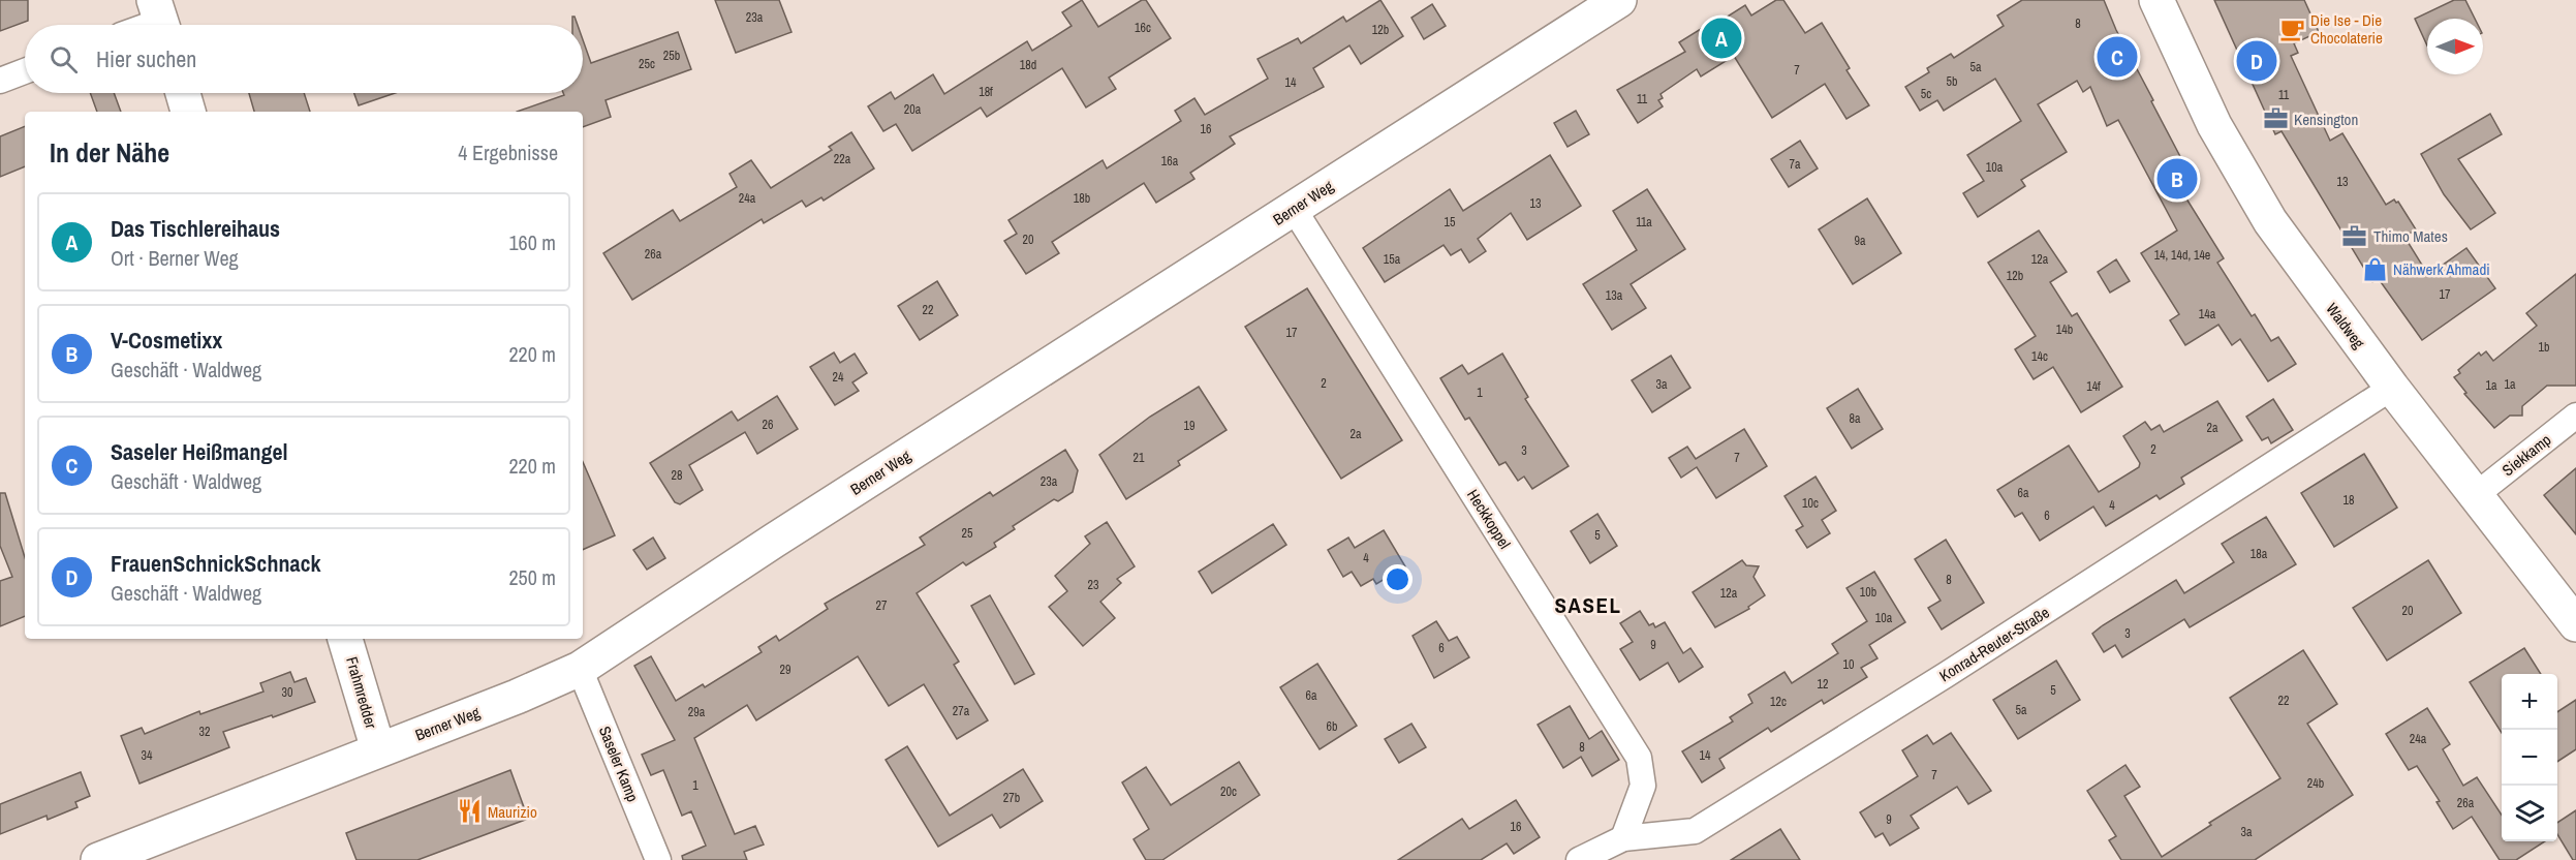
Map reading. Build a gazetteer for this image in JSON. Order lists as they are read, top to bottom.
{
  "streets": {
    "street": [
      "Berner Weg",
      "Waldweg",
      "Siekkamp",
      "Heckkoppel",
      "Konrad-Reuter-Straße",
      "Frahmredder",
      "Saseler Kamp"
    ]
  },
  "crossings": [
    ["Berner Weg", "Heckkoppel"],
    ["Berner Weg", "Frahmredder"],
    ["Berner Weg", "Saseler Kamp"],
    ["Waldweg", "Siekkamp"],
    ["Waldweg", "Konrad-Reuter-Straße"],
    ["Heckkoppel", "Konrad-Reuter-Straße"]
  ],
  "districts": ["SASEL"],
  "places": {
    "cafe": ["Die Ise - Die Chocolaterie"],
    "office": ["Kensington", "Thimo Mates"],
    "shop": ["Nähwerk Ahmadi"],
    "restaurant": ["Maurizio"]
  },
  "house_numbers": [
    "23a",
    "8",
    "16c",
    "12b",
    "25b",
    "25c",
    "18d",
    "5a",
    "7",
    "5b",
    "14",
    "18f",
    "5c",
    "11",
    "11",
    "20a",
    "16",
    "22a",
    "16a",
    "7a",
    "10a",
    "13",
    "24a",
    "18b",
    "13",
    "15",
    "11a",
    "20",
    "9a",
    "26a",
    "14, 14d, 14e",
    "15a",
    "12a",
    "12b",
    "17",
    "13a",
    "22",
    "14a",
    "14b",
    "17",
    "1b",
    "14c",
    "24",
    "2",
    "3a",
    "1a",
    "1a",
    "14f",
    "1",
    "8a",
    "26",
    "19",
    "2a",
    "2a",
    "2",
    "3",
    "21",
    "7",
    "28",
    "23a",
    "6a",
    "18",
    "10c",
    "4",
    "6",
    "25",
    "5",
    "18a",
    "4",
    "8",
    "23",
    "10b",
    "12a",
    "27",
    "20",
    "10a",
    "3",
    "9",
    "6",
    "10",
    "29",
    "12",
    "5",
    "30",
    "6a",
    "22",
    "12c",
    "5a",
    "27a",
    "29a",
    "6b",
    "32",
    "24a",
    "8",
    "34",
    "14",
    "7",
    "24b",
    "1",
    "20c",
    "27b",
    "26a",
    "9",
    "16",
    "3a"
  ],
  "north": "right",
  "page": {
    "pins": [
      "A",
      "C",
      "D",
      "B"
    ],
    "search": "Hier suchen",
    "heading": ["In der Nähe", "4 Ergebnisse"],
    "list": [
      {
        "mark": "A",
        "name": "Das Tischlereihaus",
        "note": "Ort · Berner Weg",
        "value": "160 m"
      },
      {
        "mark": "B",
        "name": "V-Cosmetixx",
        "note": "Geschäft · Waldweg",
        "value": "220 m"
      },
      {
        "mark": "C",
        "name": "Saseler Heißmangel",
        "note": "Geschäft · Waldweg",
        "value": "220 m"
      },
      {
        "mark": "D",
        "name": "FrauenSchnickSchnack",
        "note": "Geschäft · Waldweg",
        "value": "250 m"
      }
    ],
    "map_buttons": ["+", "−"]
  }
}
